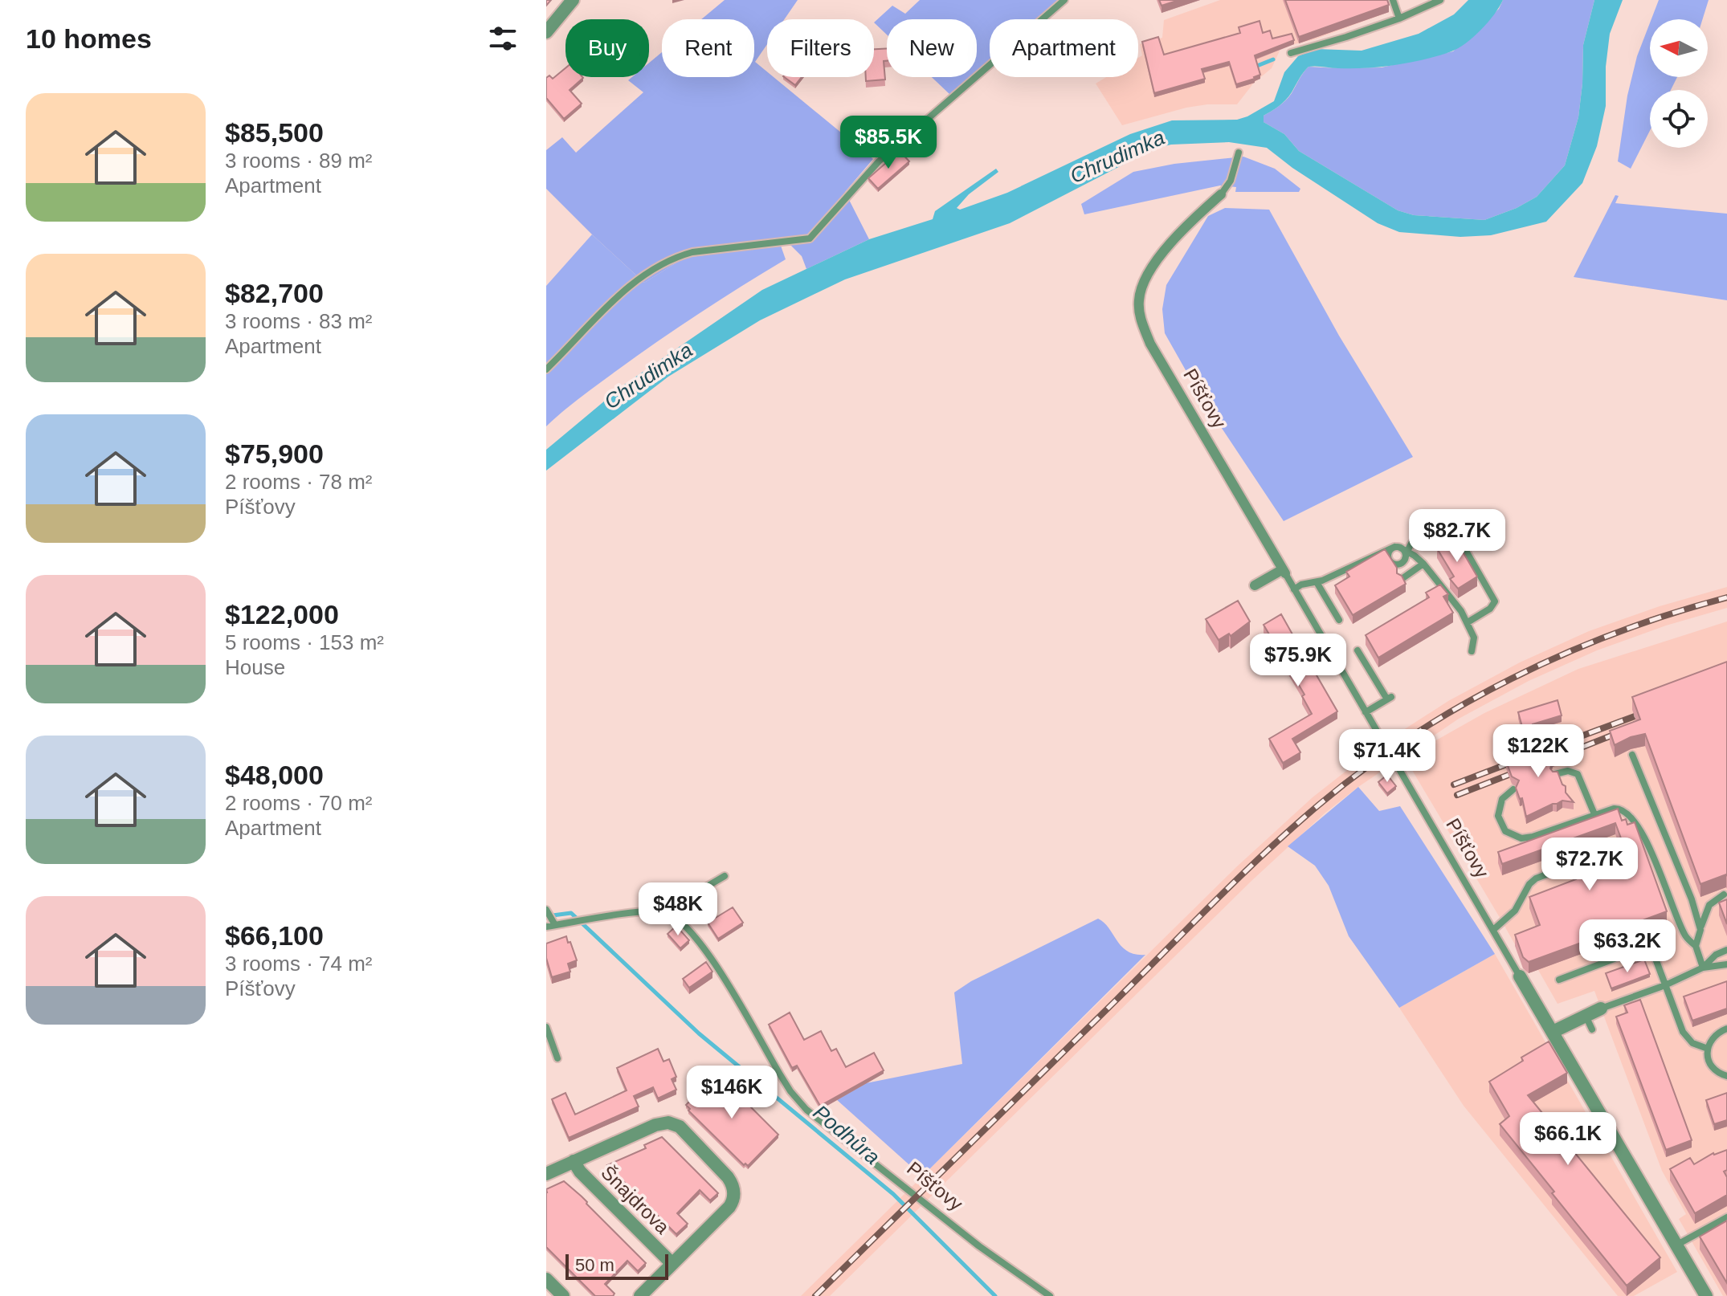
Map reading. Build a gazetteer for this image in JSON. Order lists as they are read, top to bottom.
{
  "streets": {
    "street": ["Píšťovy", "Šnajdrova"]
  },
  "water": ["Chrudimka", "Podhůra"],
  "scale_bar": "50 m",
  "north": "left",
  "page": {
    "heading": "10 homes",
    "chip": [
      "Buy",
      "Rent",
      "Filters",
      "New",
      "Apartment"
    ],
    "list": [
      {
        "name": "$85,500",
        "note": "3 rooms · 89 m² · Apartment"
      },
      {
        "name": "$82,700",
        "note": "3 rooms · 83 m² · Apartment"
      },
      {
        "name": "$75,900",
        "note": "2 rooms · 78 m² · Píšťovy"
      },
      {
        "name": "$122,000",
        "note": "5 rooms · 153 m² · House"
      },
      {
        "name": "$48,000",
        "note": "2 rooms · 70 m² · Apartment"
      },
      {
        "name": "$66,100",
        "note": "3 rooms · 74 m² · Píšťovy"
      }
    ],
    "price": [
      "$85.5K",
      "$82.7K",
      "$75.9K",
      "$122K",
      "$71.4K",
      "$72.7K",
      "$48K",
      "$63.2K",
      "$146K",
      "$66.1K"
    ],
    "scale": "50 m"
  }
}
